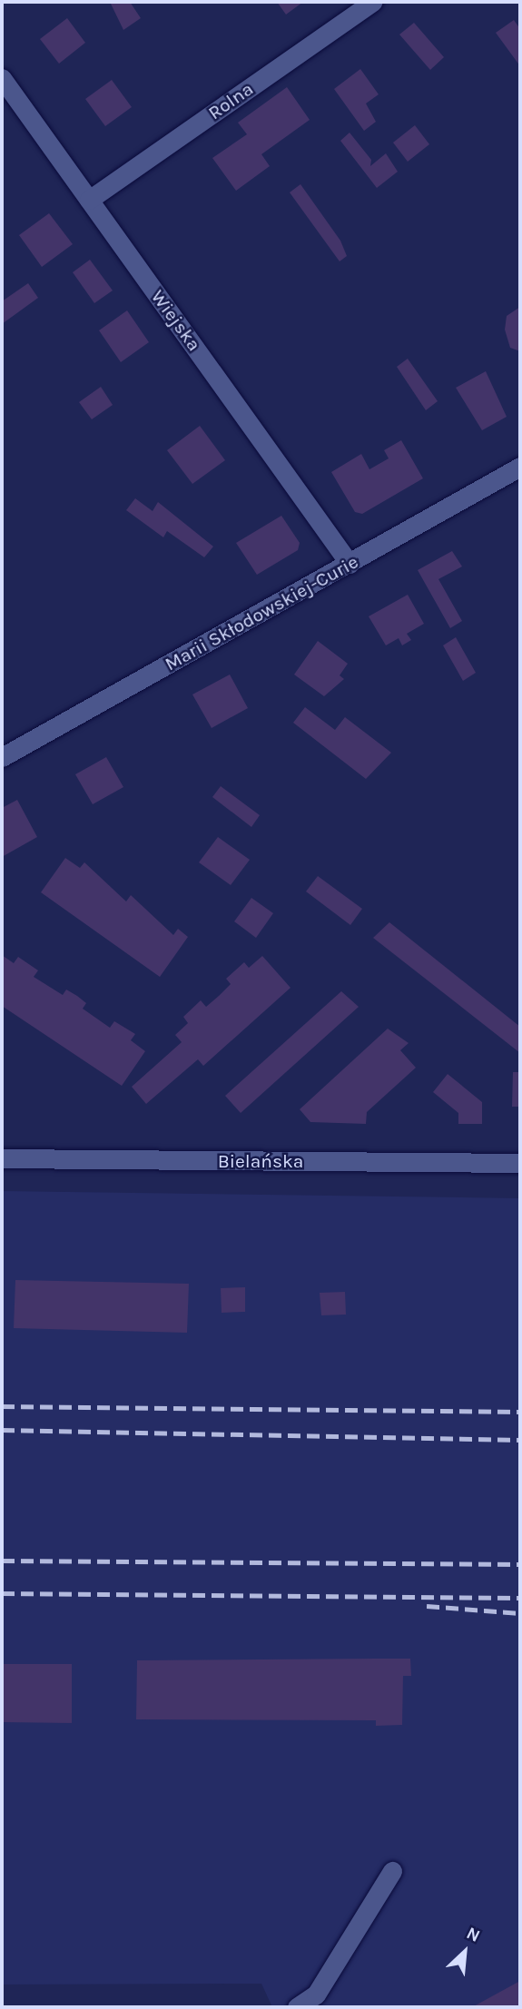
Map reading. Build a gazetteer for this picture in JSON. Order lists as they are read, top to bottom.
{
  "streets": {
    "street": [
      "Rolna",
      "Wiejska",
      "Marii Skłodowskiej-Curie",
      "Bielańska"
    ]
  },
  "crossings": [
    ["Rolna", "Wiejska"],
    ["Wiejska", "Marii Skłodowskiej-Curie"]
  ],
  "north": "top right"
}
